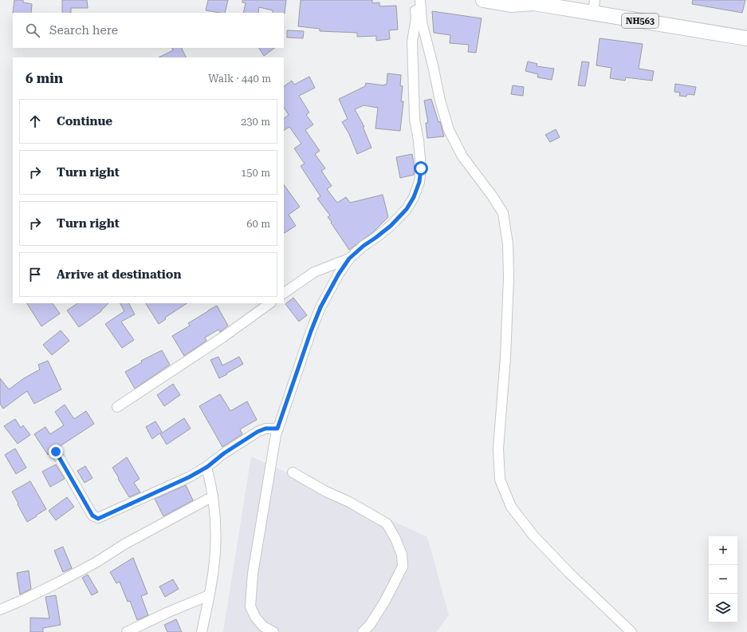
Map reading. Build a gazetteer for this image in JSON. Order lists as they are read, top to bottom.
{
  "streets": {
    "highway": ["NH563"]
  },
  "page": {
    "search": "Search here",
    "heading": ["6 min", "Walk · 440 m"],
    "list": [
      ["Continue", "230 m"],
      ["Turn right", "150 m"],
      ["Turn right", "60 m"],
      "Arrive at destination"
    ],
    "map_buttons": ["+", "−"]
  }
}
